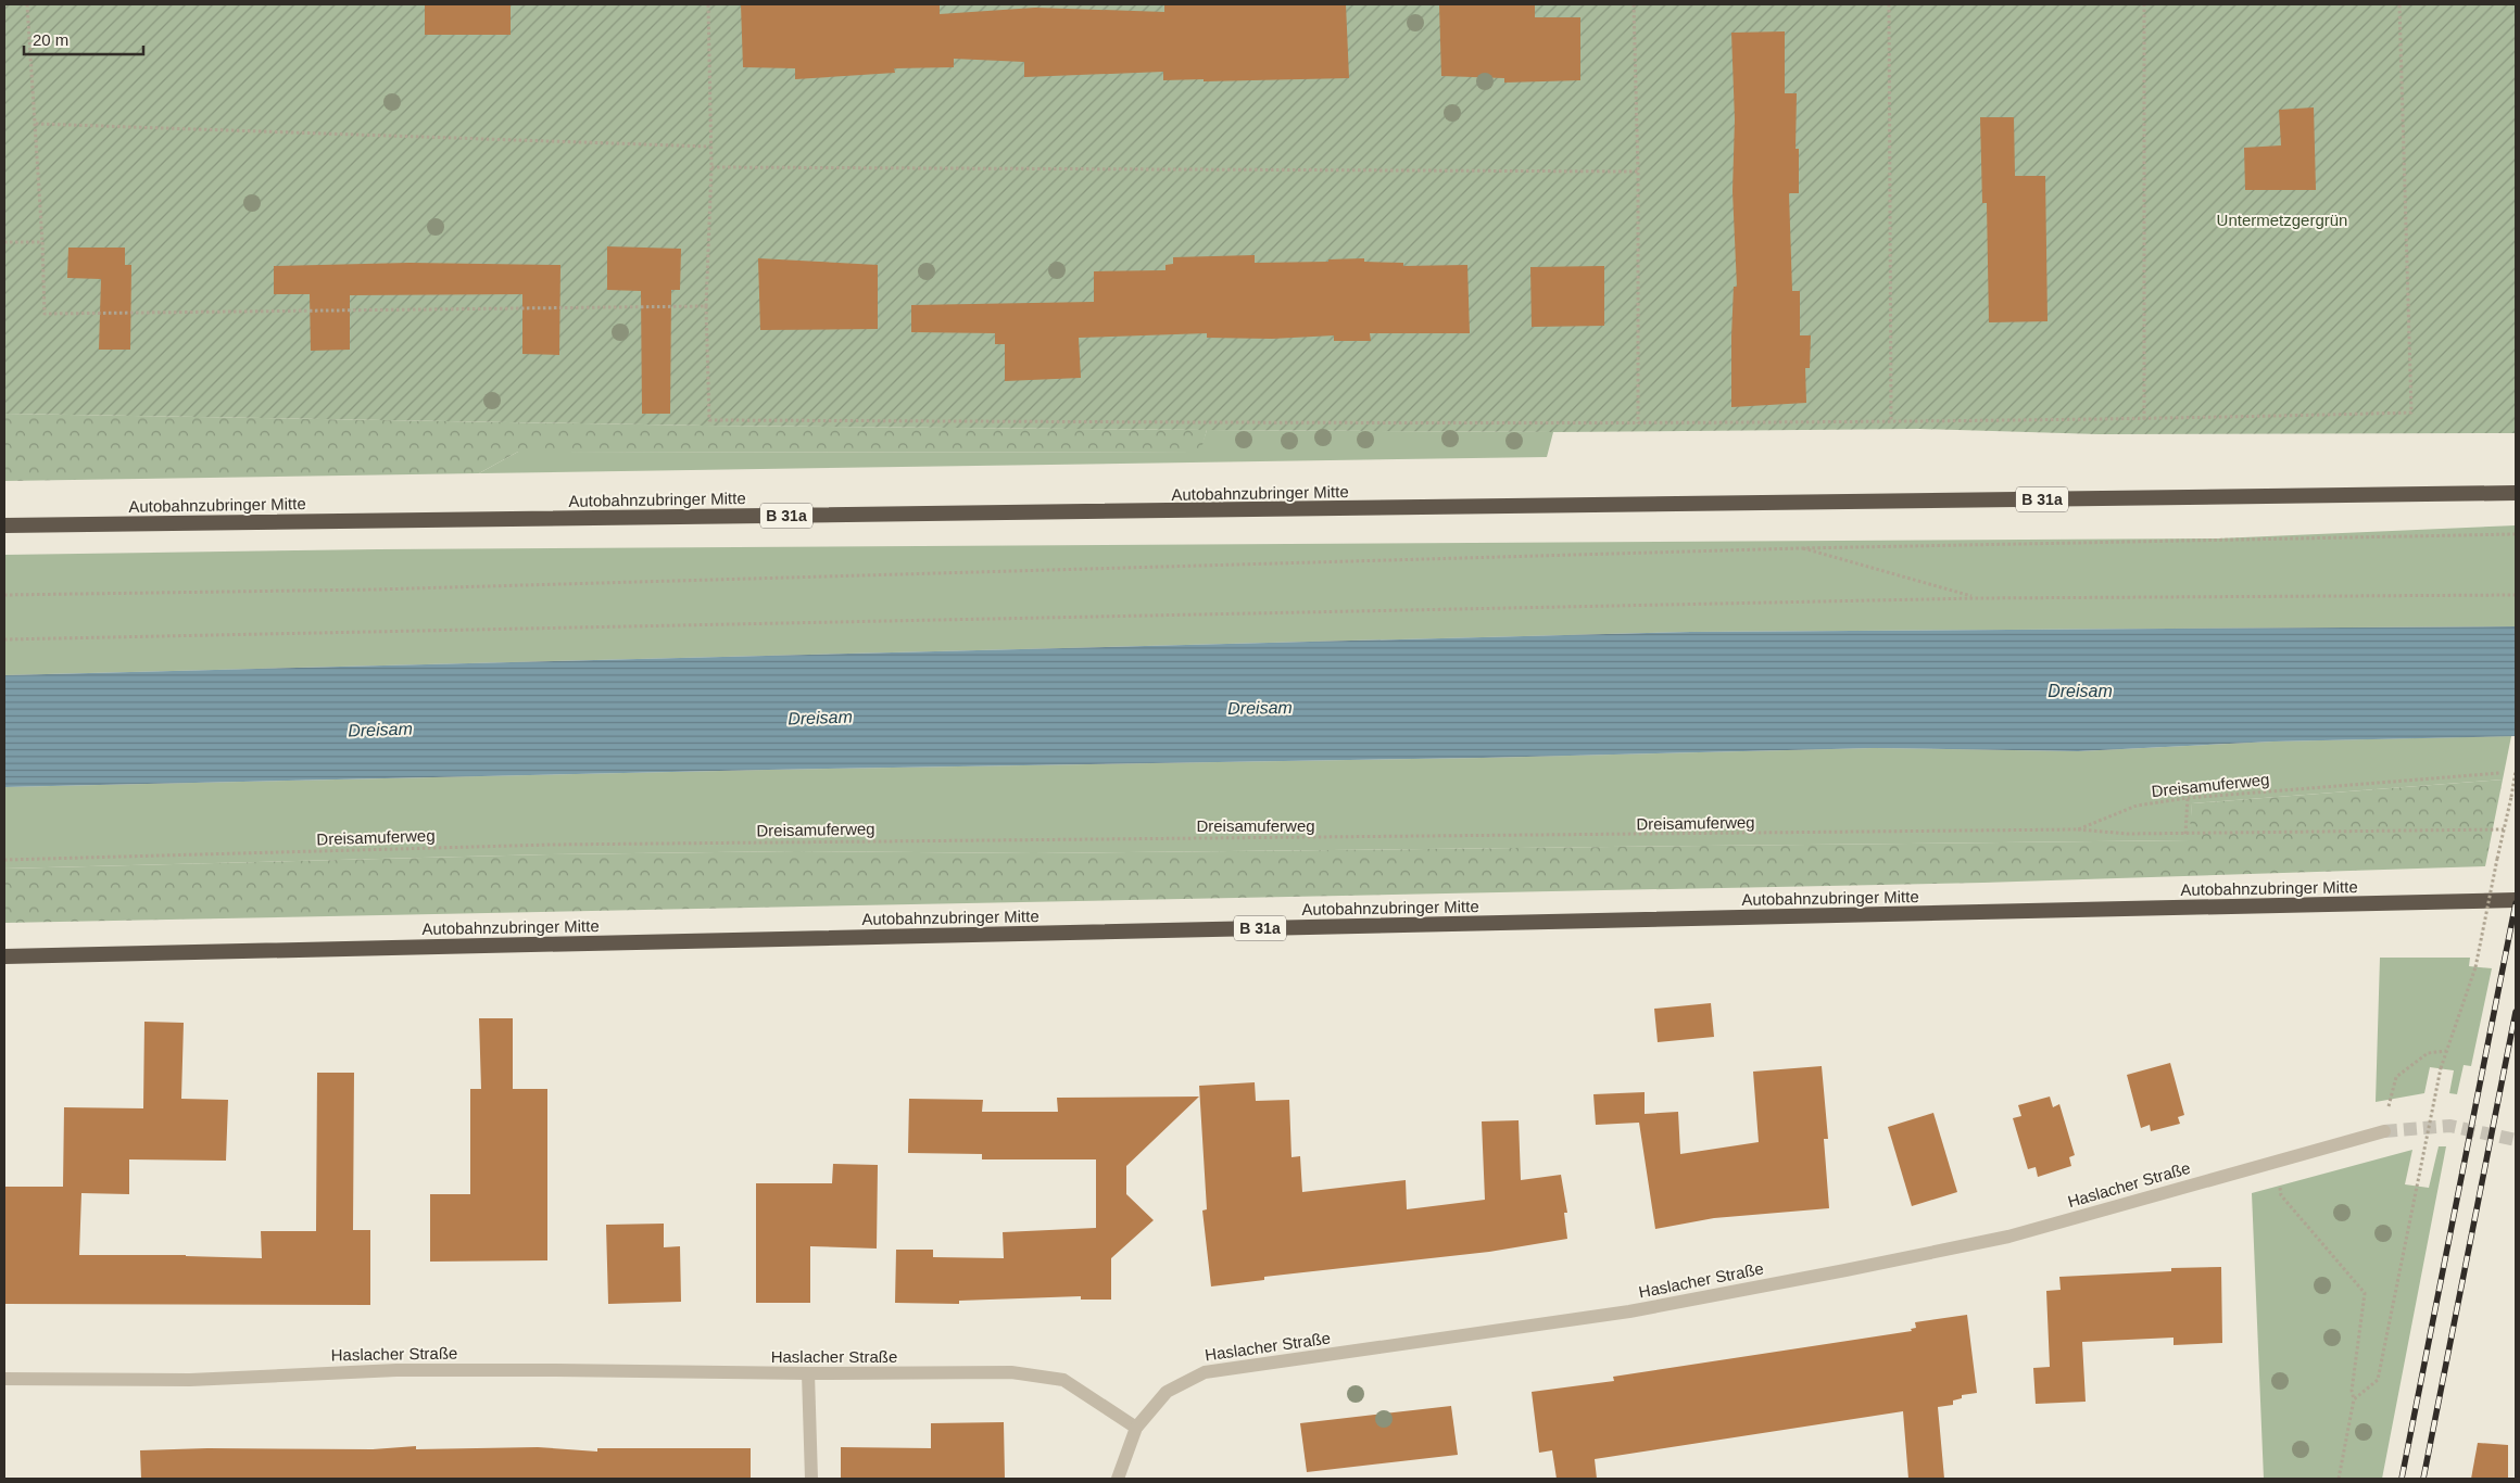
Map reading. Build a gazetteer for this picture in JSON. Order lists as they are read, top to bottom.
{
  "streets": {
    "highway": ["Autobahnzubringer Mitte", "B 31a"],
    "street": ["Haslacher Straße"],
    "path": ["Dreisamuferweg"]
  },
  "water": ["Dreisam"],
  "parks": ["Untermetzgergrün"],
  "scale_bar": "20 m"
}
